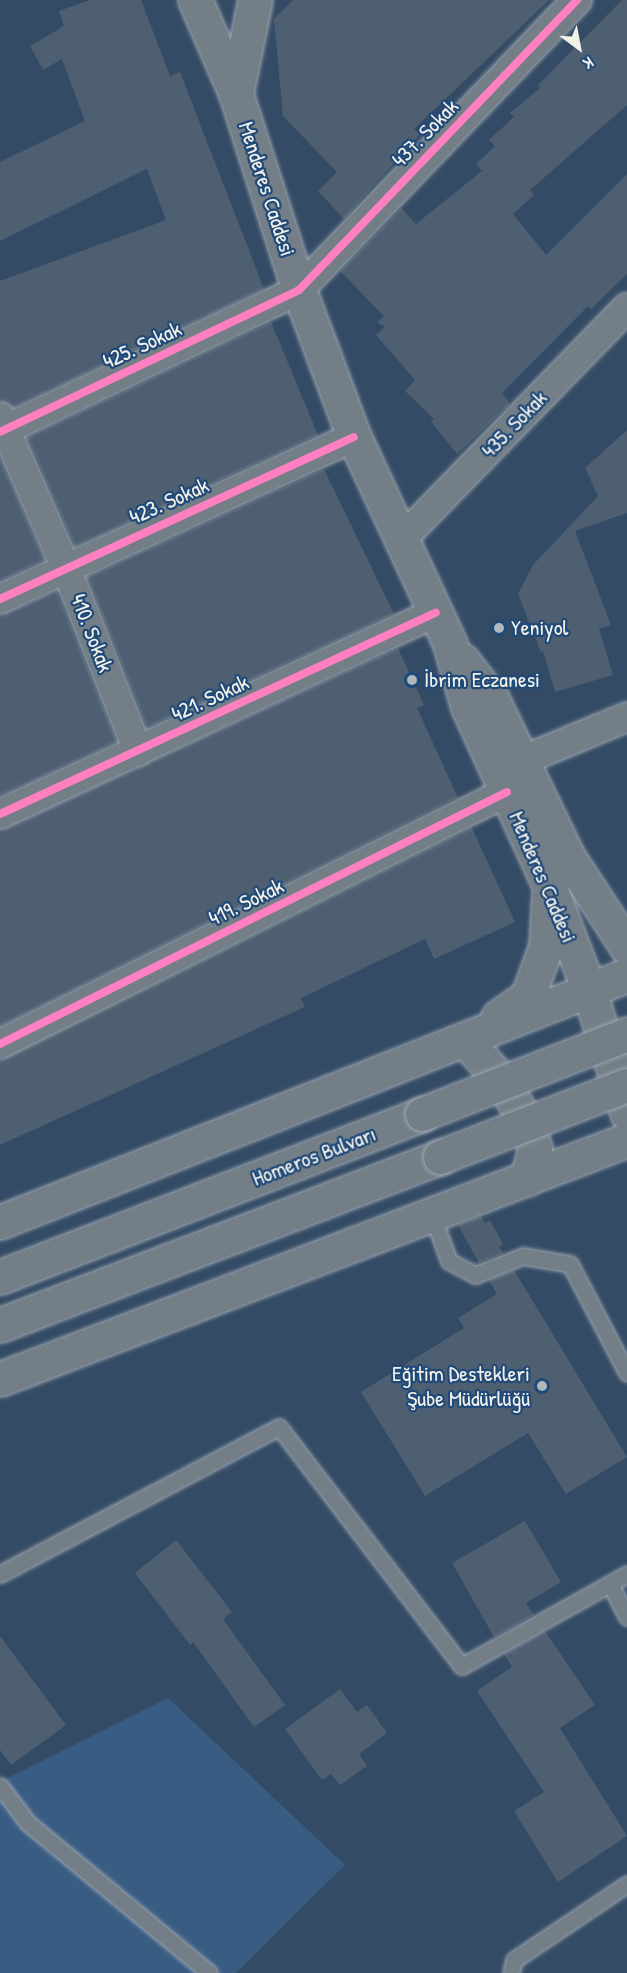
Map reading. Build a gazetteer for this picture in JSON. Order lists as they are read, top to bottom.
{
  "streets": {
    "main road": ["Menderes Caddesi", "Homeros Bulvarı"],
    "street": [
      "437. Sokak",
      "425. Sokak",
      "435. Sokak",
      "423. Sokak",
      "410. Sokak",
      "421. Sokak",
      "419. Sokak"
    ]
  },
  "crossings": [
    ["437. Sokak", "Menderes Caddesi"],
    ["437. Sokak", "425. Sokak"],
    ["Menderes Caddesi", "425. Sokak"],
    ["Menderes Caddesi", "435. Sokak"],
    ["Menderes Caddesi", "423. Sokak"],
    ["Menderes Caddesi", "421. Sokak"],
    ["Menderes Caddesi", "419. Sokak"],
    ["425. Sokak", "410. Sokak"],
    ["423. Sokak", "410. Sokak"],
    ["410. Sokak", "421. Sokak"]
  ],
  "places": ["Yeniyol", "İbrim Eczanesi", "Eğitim Destekleri Şube Müdürlüğü"],
  "north": "bottom right"
}
